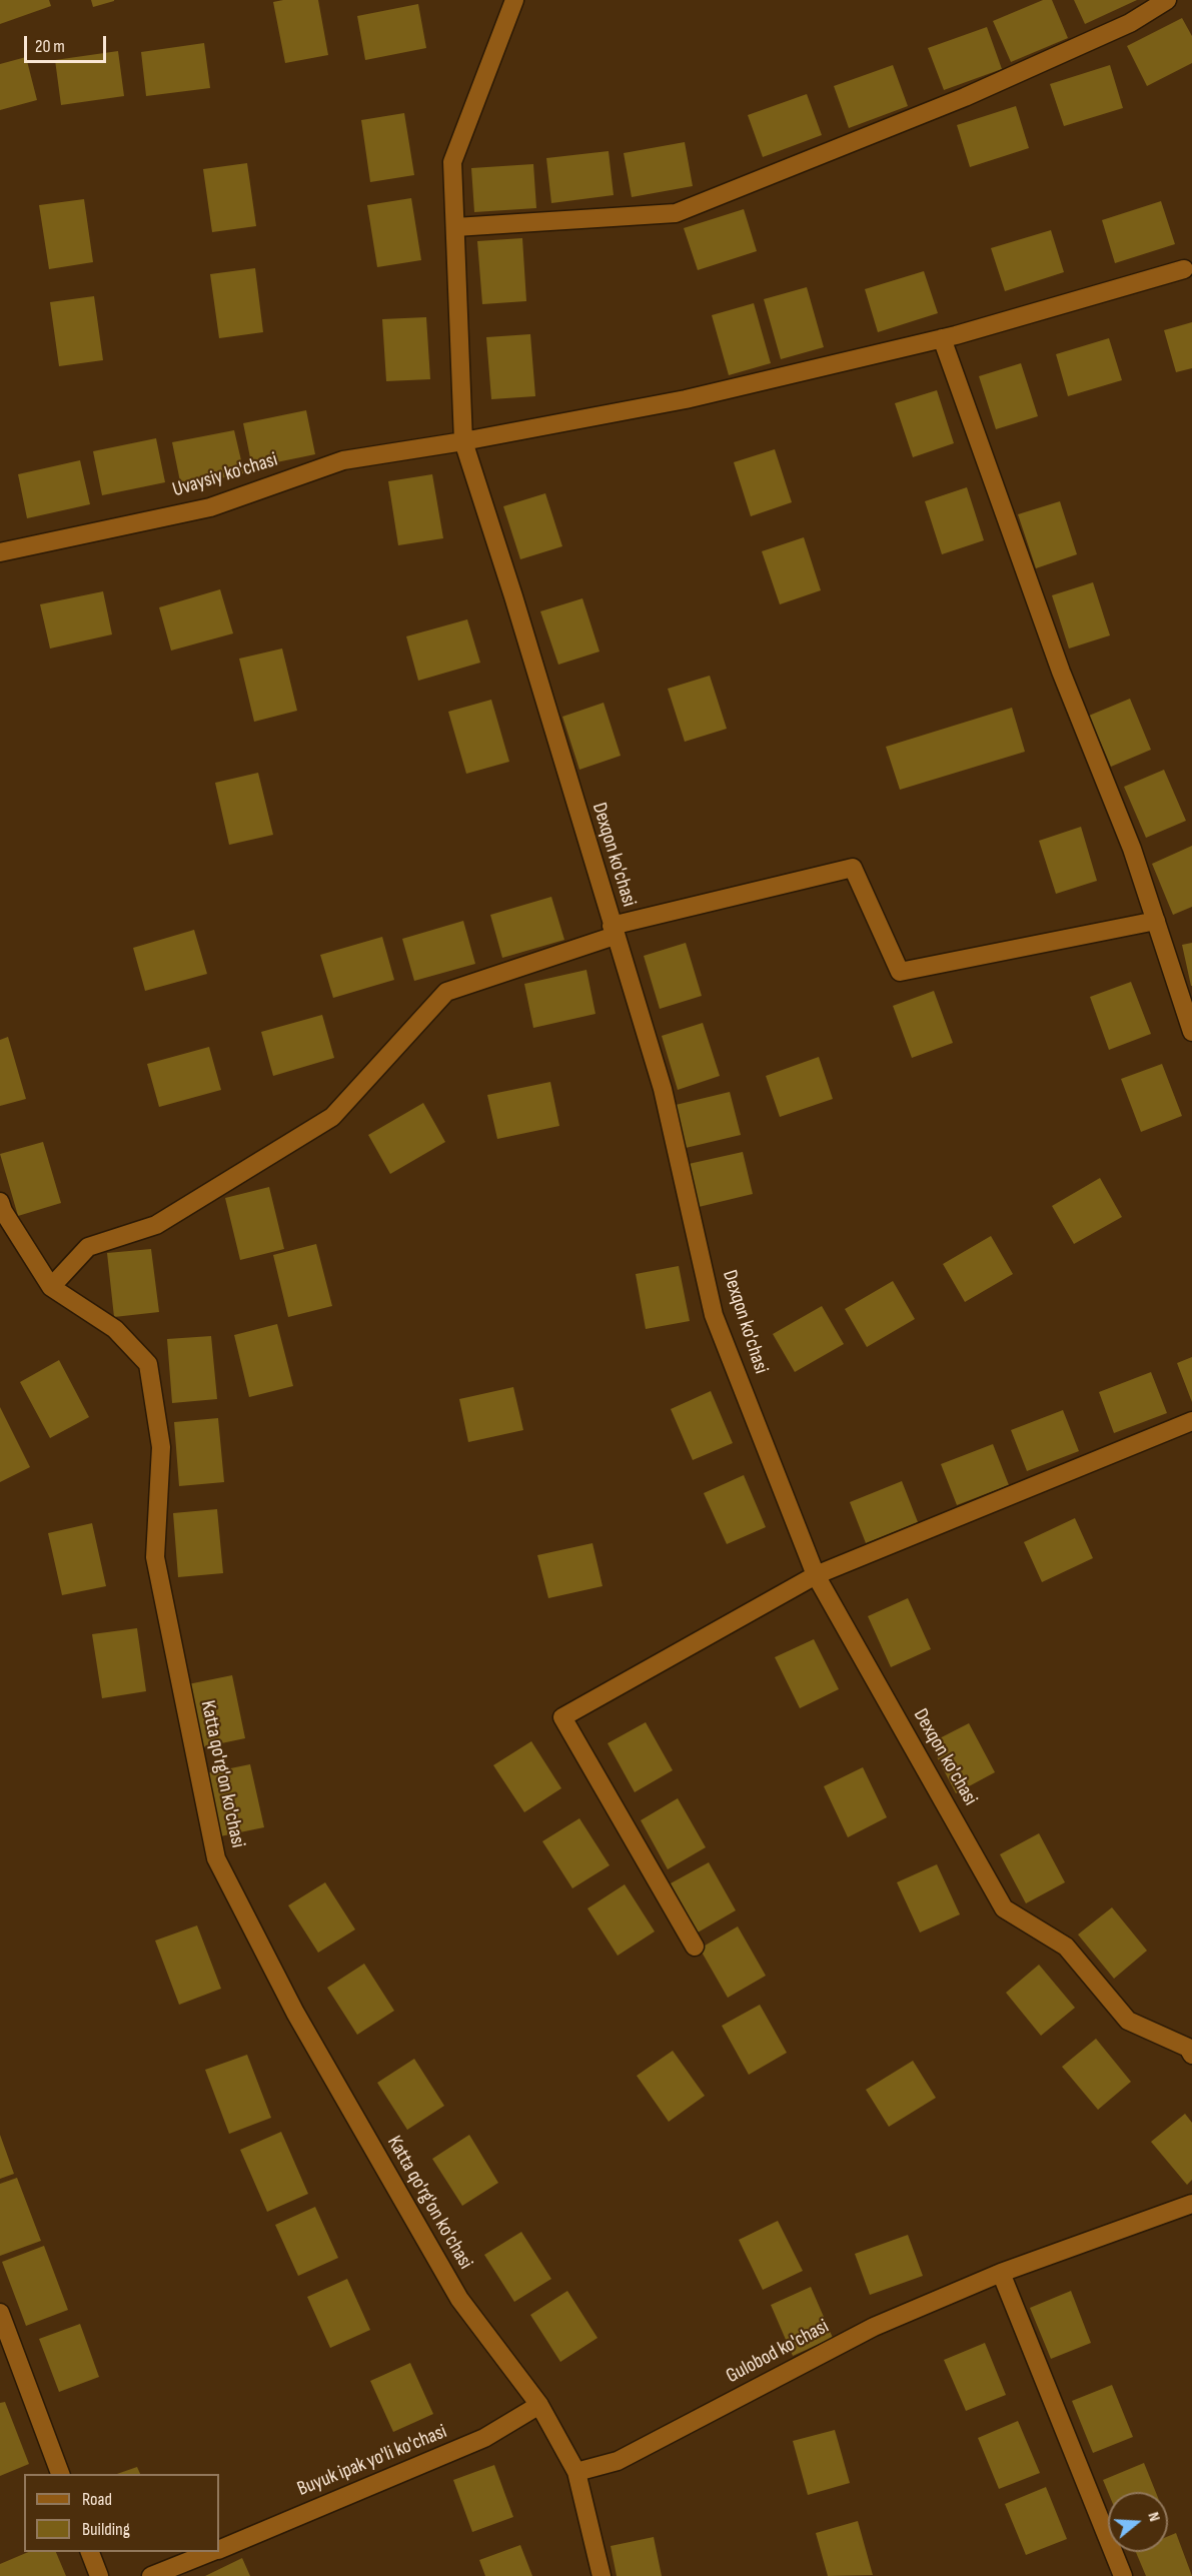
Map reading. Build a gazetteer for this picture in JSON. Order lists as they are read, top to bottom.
{
  "streets": {
    "street": [
      "Uvaysiy ko'chasi",
      "Dexqon ko'chasi",
      "Katta qo'rg'on ko'chasi",
      "Gulobod ko'chasi",
      "Buyuk ipak yo'li ko'chasi"
    ]
  },
  "crossings": [
    ["Uvaysiy ko'chasi", "Dexqon ko'chasi"],
    ["Katta qo'rg'on ko'chasi", "Buyuk ipak yo'li ko'chasi"]
  ],
  "legend": ["Road", "Building"],
  "scale_bar": "20 m",
  "north": "right"
}
